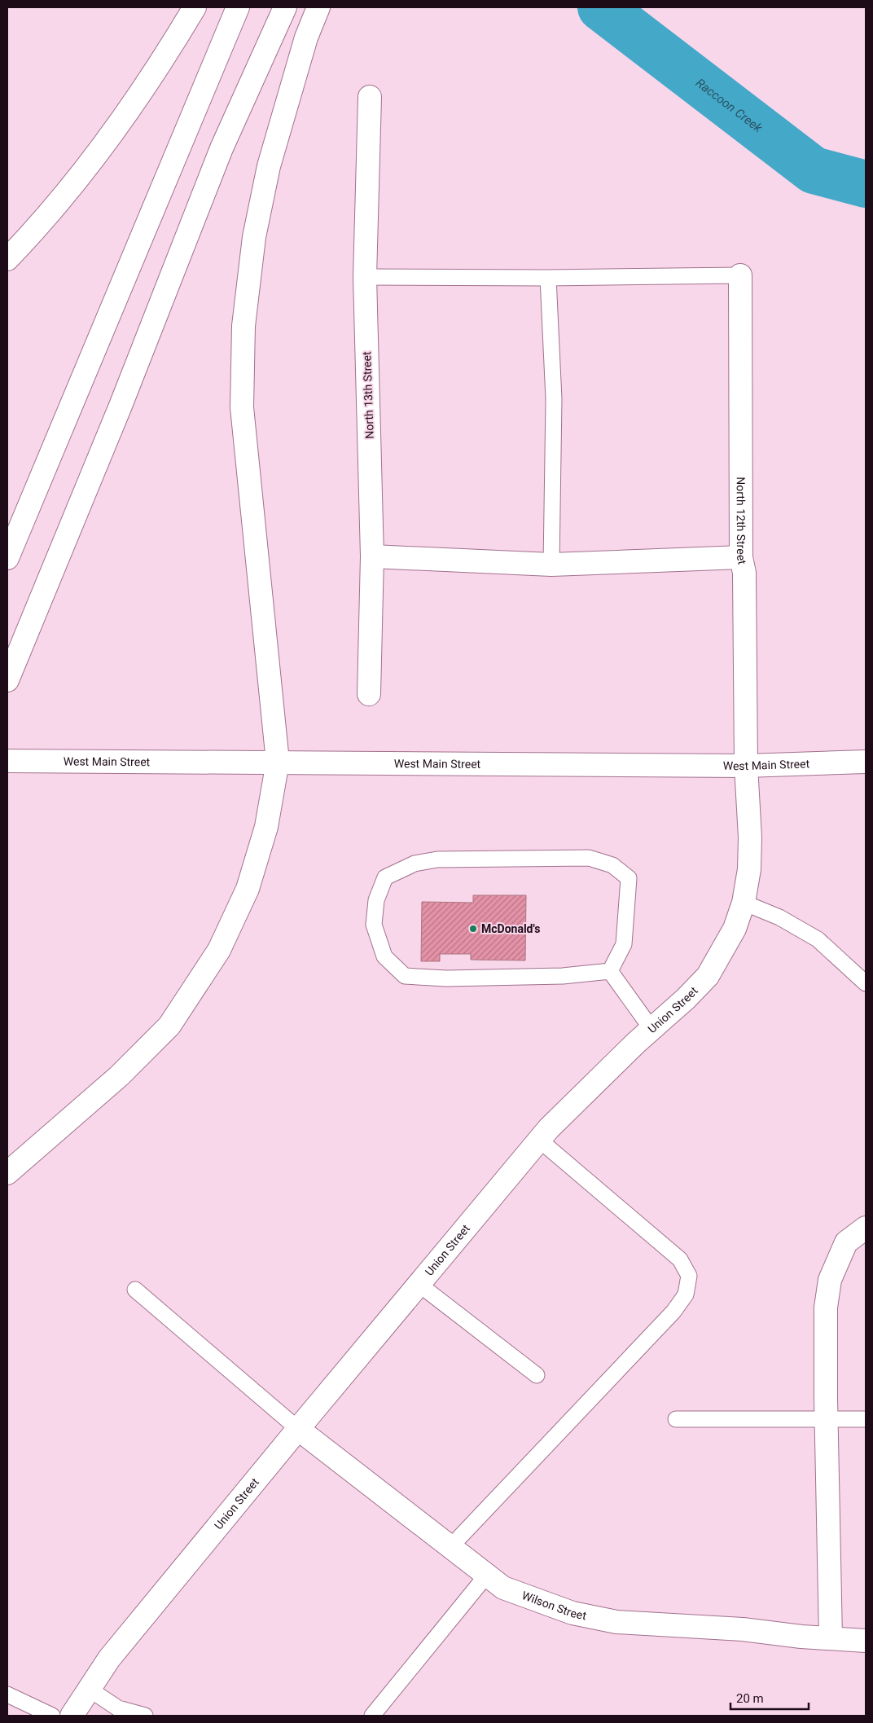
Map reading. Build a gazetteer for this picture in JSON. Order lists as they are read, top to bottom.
{
  "streets": {
    "main road": [
      "North 13th Street",
      "North 12th Street",
      "West Main Street",
      "Union Street",
      "Wilson Street"
    ]
  },
  "crossings": [
    ["North 12th Street", "West Main Street"],
    ["North 12th Street", "Union Street"],
    ["West Main Street", "Union Street"],
    ["Union Street", "Wilson Street"]
  ],
  "water": ["Raccoon Creek"],
  "places": ["McDonald's"],
  "scale_bar": "20 m"
}
